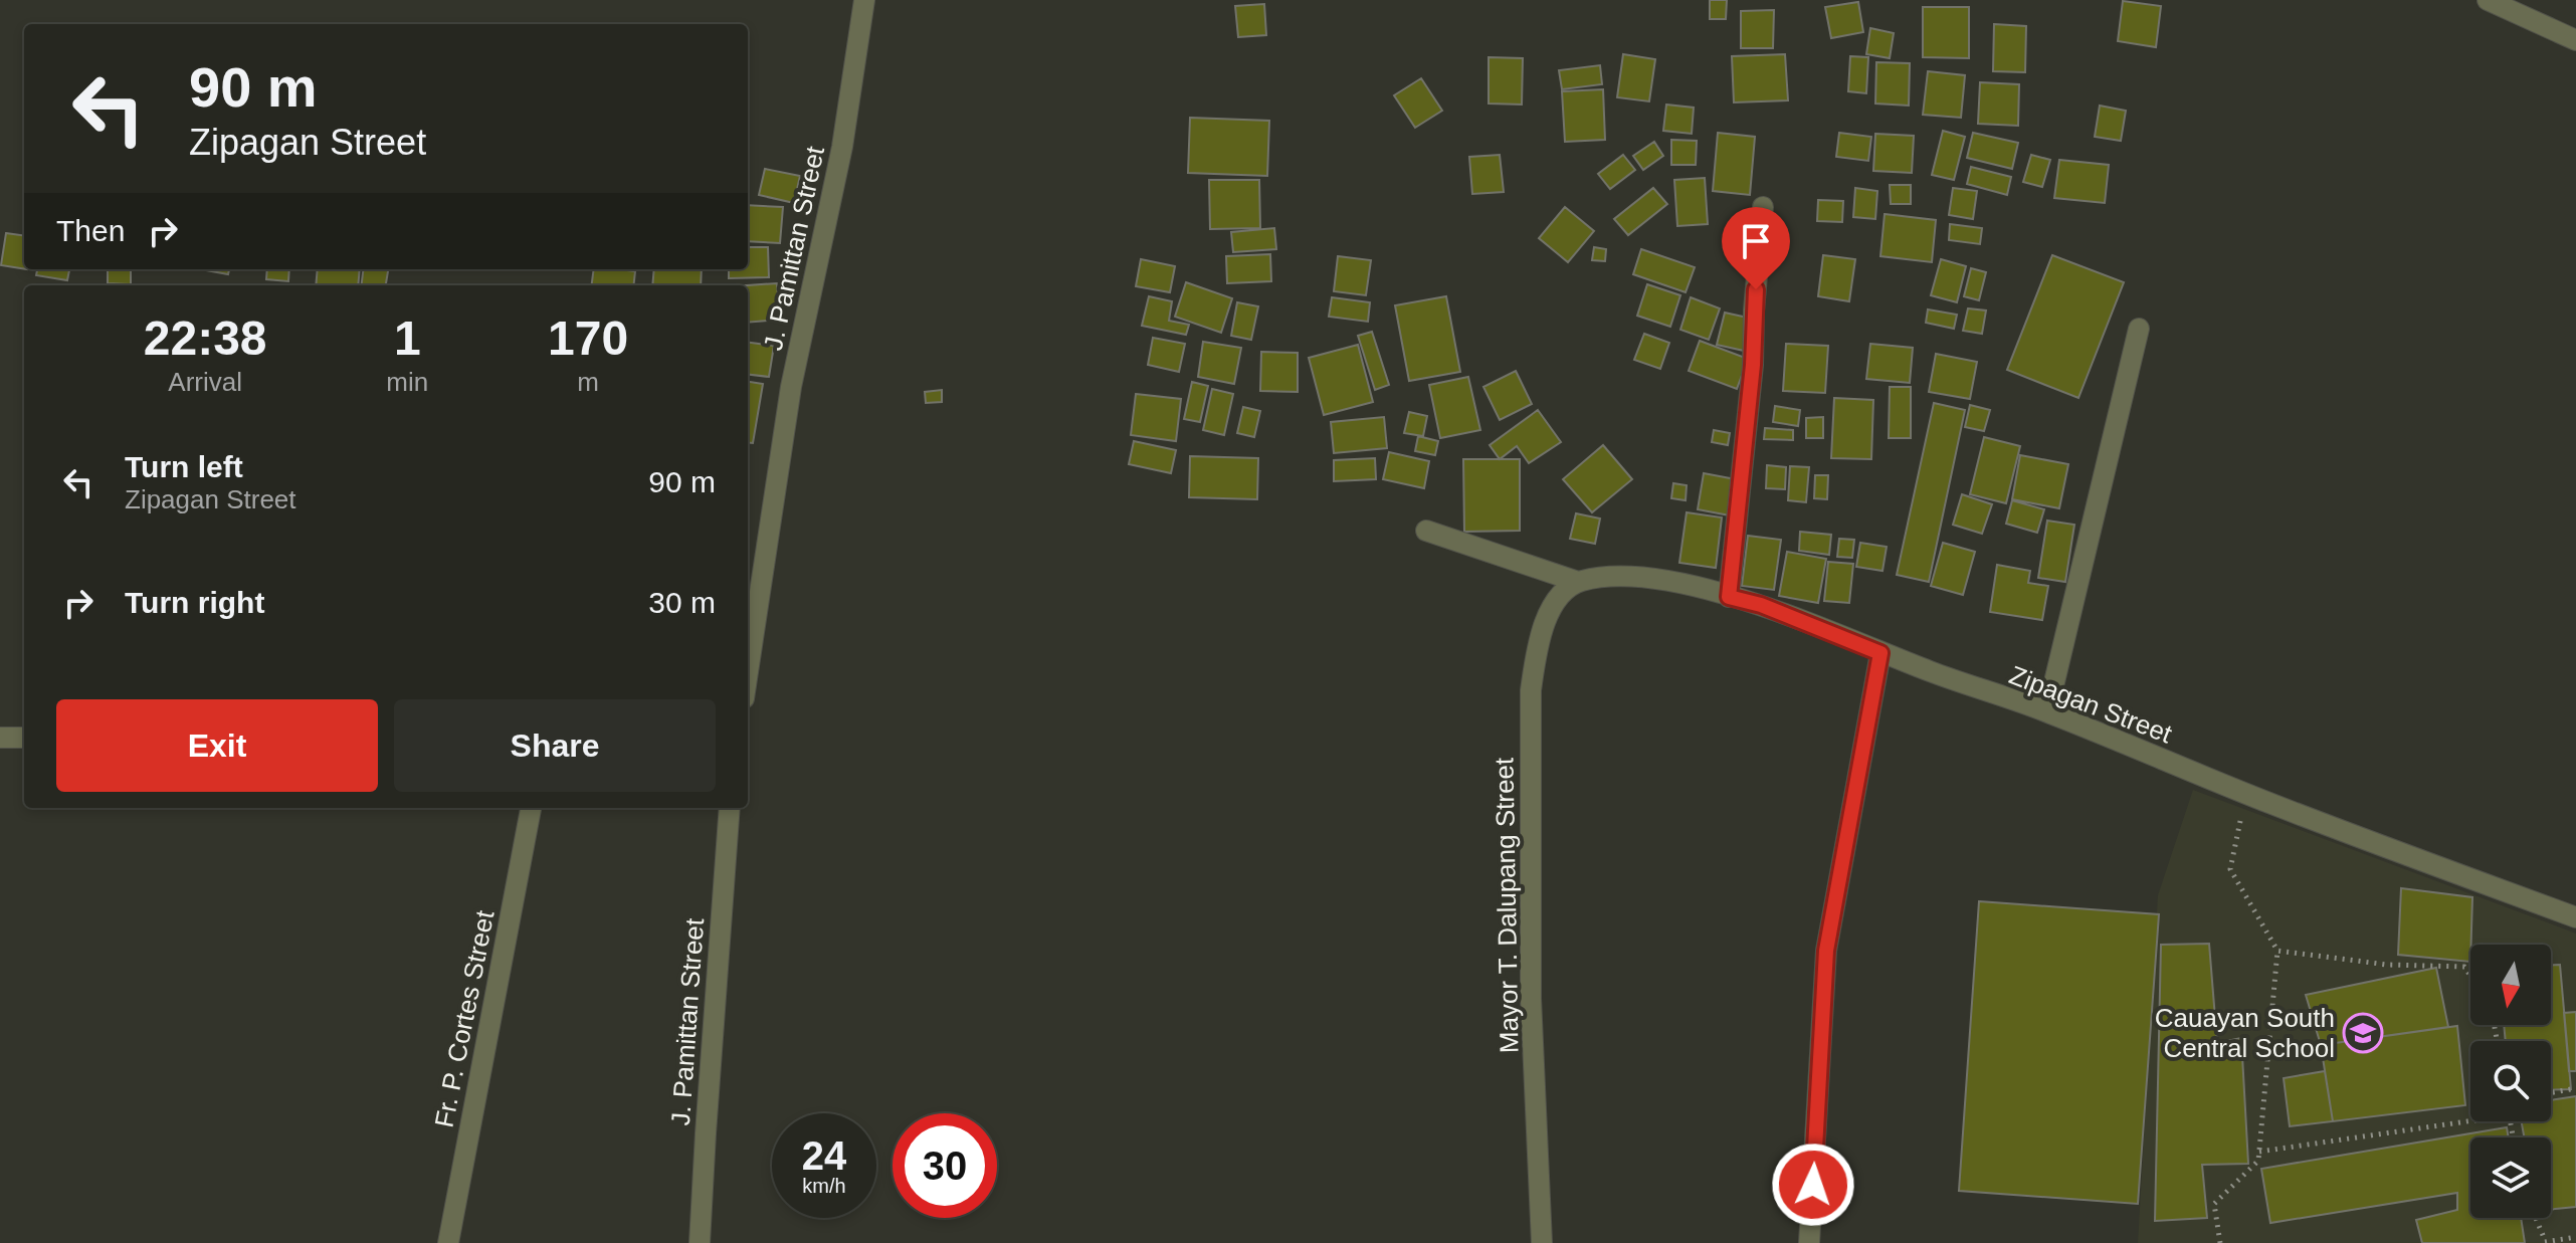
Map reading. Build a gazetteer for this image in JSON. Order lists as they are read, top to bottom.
{
  "streets": {
    "street": [
      "J. Pamittan Street",
      "Zipagan Street",
      "Mayor T. Dalupang Street",
      "Fr. P. Cortes Street"
    ]
  },
  "crossings": [
    ["Zipagan Street", "Mayor T. Dalupang Street"]
  ],
  "places": {
    "school or university": ["Cauayan South Central School"]
  },
  "north": "bottom",
  "page": {
    "turn": ["90 m", "Zipagan Street"],
    "then": "Then",
    "eta": [
      "22:38",
      "Arrival",
      "1",
      "min",
      "170",
      "m"
    ],
    "list": [
      {
        "name": "Turn left",
        "note": "Zipagan Street",
        "value": "90 m"
      },
      {
        "name": "Turn right",
        "value": "30 m"
      }
    ],
    "buttons": ["Exit", "Share"],
    "speed": "24 km/h",
    "limit": "30"
  }
}
